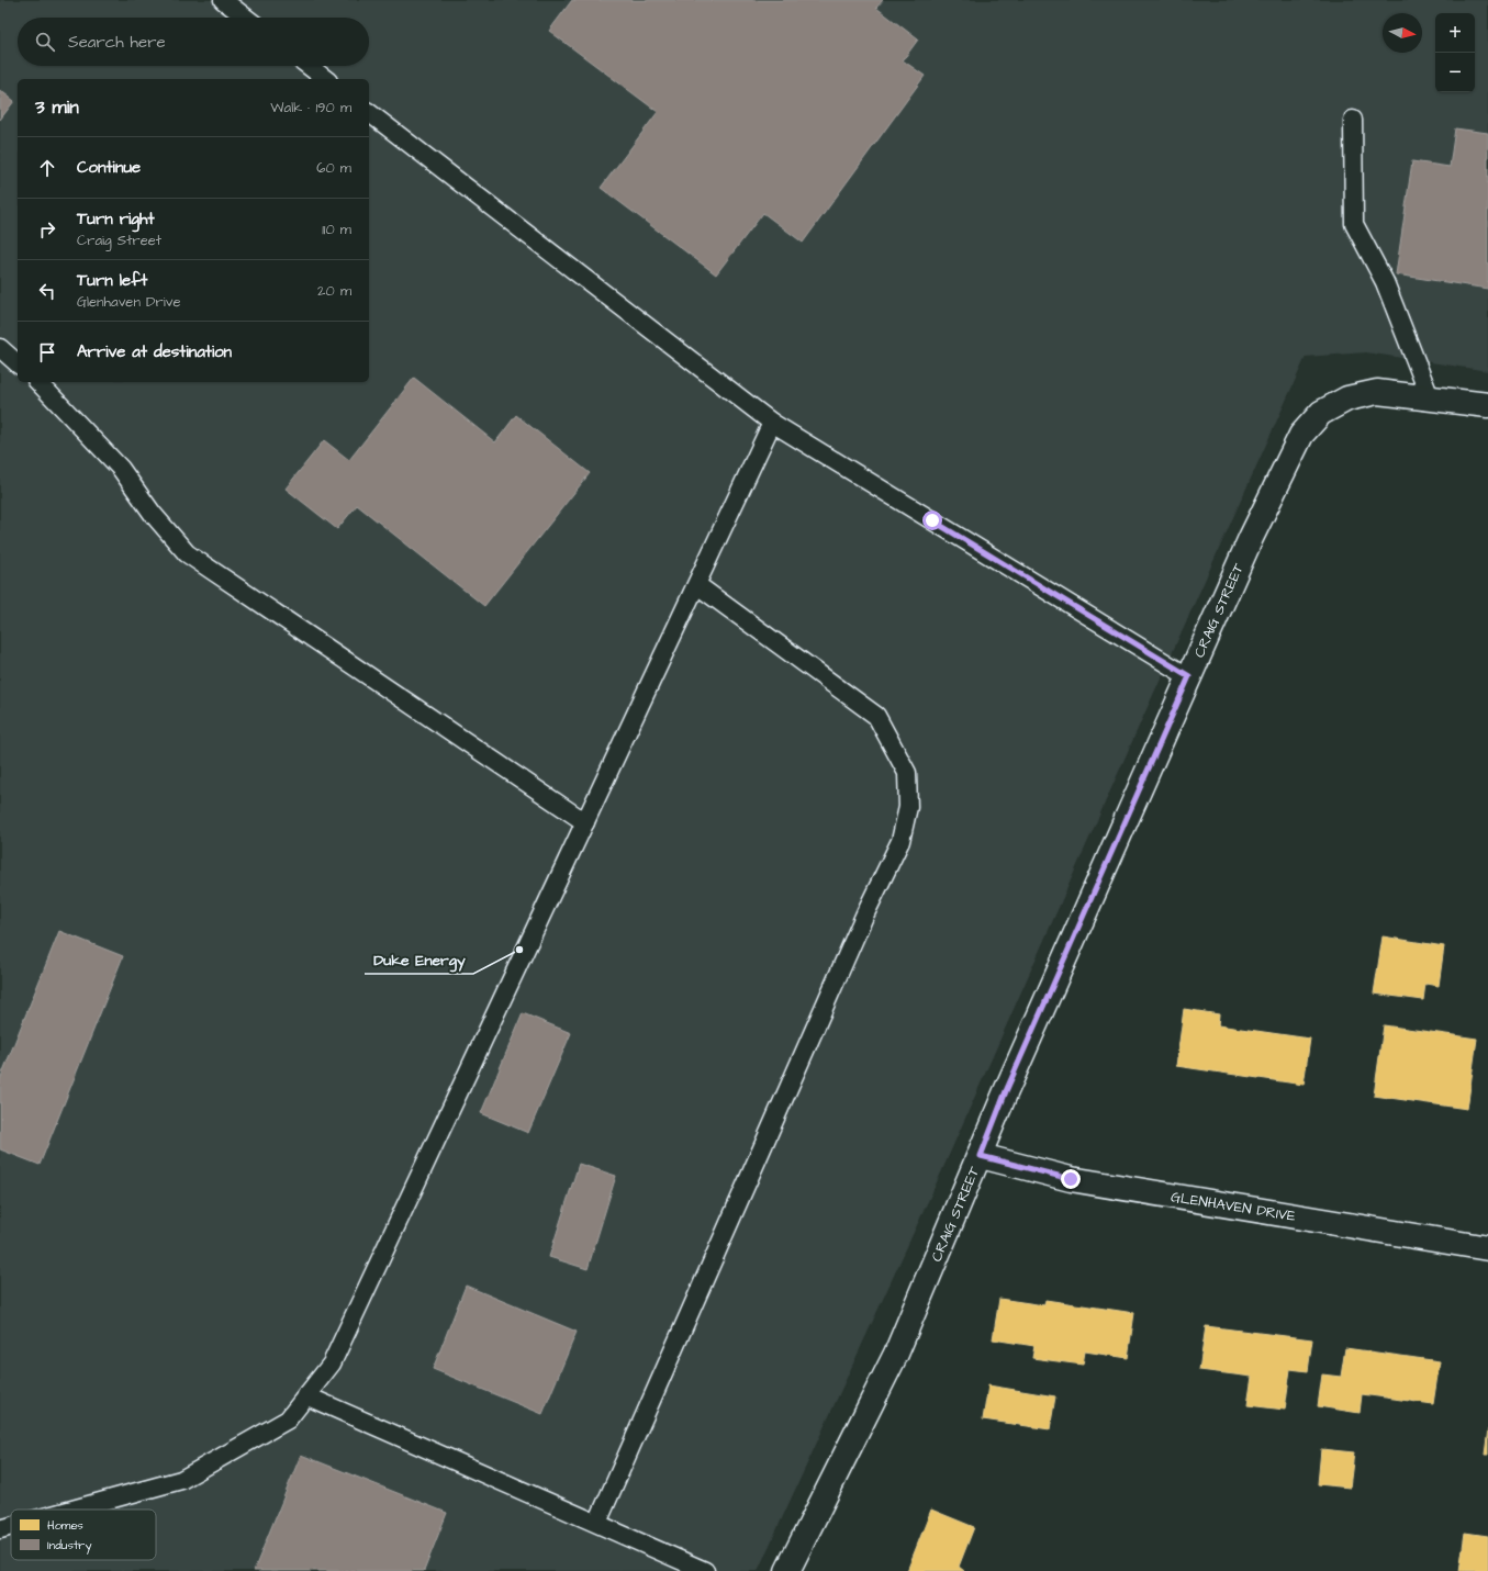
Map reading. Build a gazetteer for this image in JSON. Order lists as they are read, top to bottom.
{
  "streets": {
    "street": ["CRAIG STREET", "GLENHAVEN DRIVE"]
  },
  "crossings": [
    ["CRAIG STREET", "GLENHAVEN DRIVE"]
  ],
  "places": ["Duke Energy"],
  "legend": ["Homes", "Industry"],
  "north": "right",
  "page": {
    "map_buttons": ["+", "−"],
    "search": "Search here",
    "heading": ["3 min", "Walk · 190 m"],
    "list": [
      ["Continue", "60 m"],
      ["Turn right", "Craig Street", "110 m"],
      ["Turn left", "Glenhaven Drive", "20 m"],
      "Arrive at destination"
    ]
  }
}
